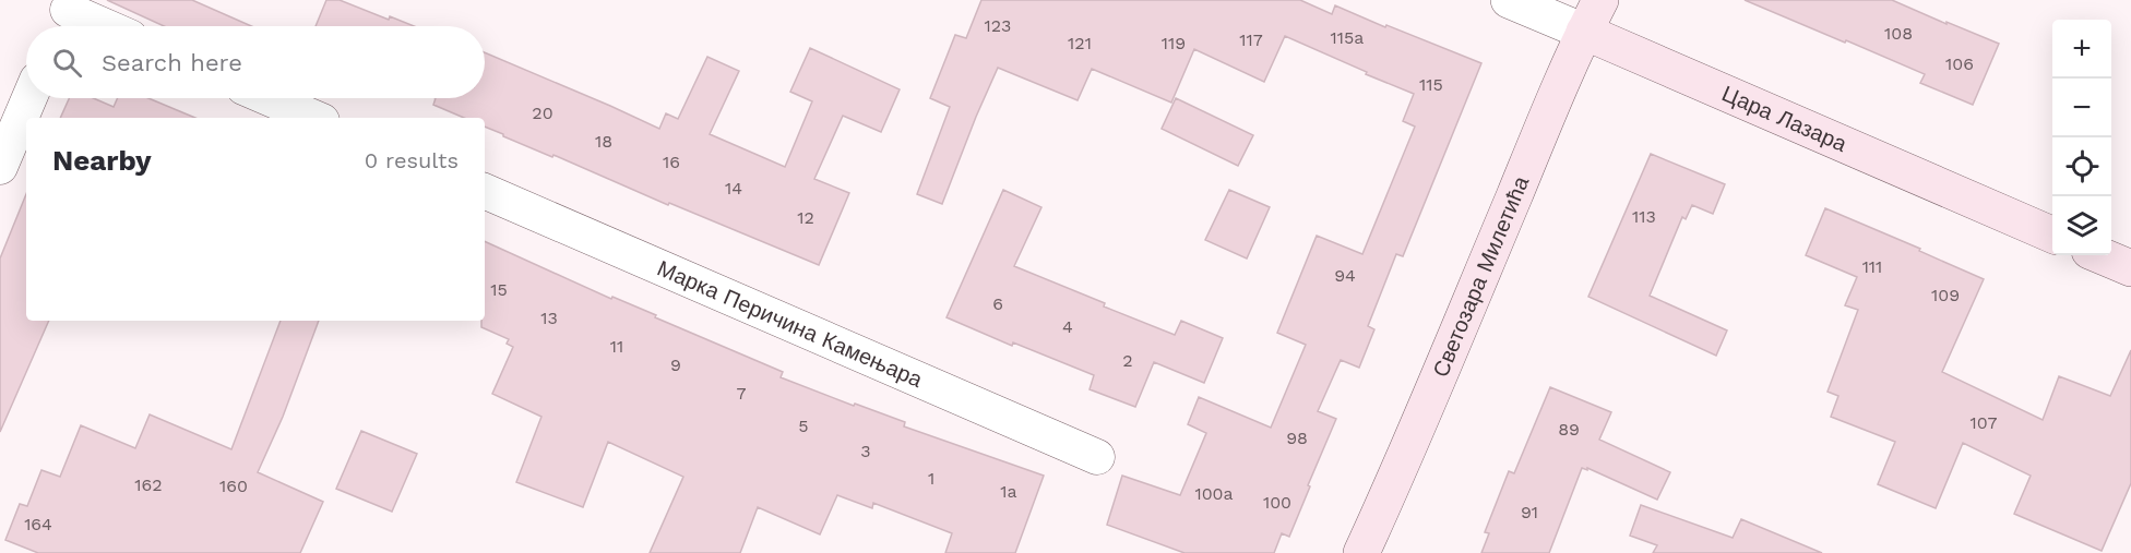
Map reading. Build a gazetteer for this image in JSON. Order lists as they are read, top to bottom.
{
  "streets": {
    "main road": ["Цара Лазара", "Светозара Милетића"],
    "street": ["Марка Перичина Камењара"]
  },
  "crossings": [
    ["Цара Лазара", "Светозара Милетића"]
  ],
  "house_numbers": [
    "123",
    "108",
    "115a",
    "117",
    "121",
    "119",
    "106",
    "115",
    "20",
    "18",
    "16",
    "14",
    "113",
    "12",
    "111",
    "94",
    "15",
    "109",
    "6",
    "13",
    "4",
    "11",
    "2",
    "9",
    "7",
    "107",
    "5",
    "89",
    "98",
    "3",
    "1",
    "162",
    "160",
    "1a",
    "100a",
    "100",
    "91",
    "164"
  ],
  "page": {
    "map_buttons": ["+", "−"],
    "search": "Search here",
    "heading": ["Nearby", "0 results"]
  }
}
